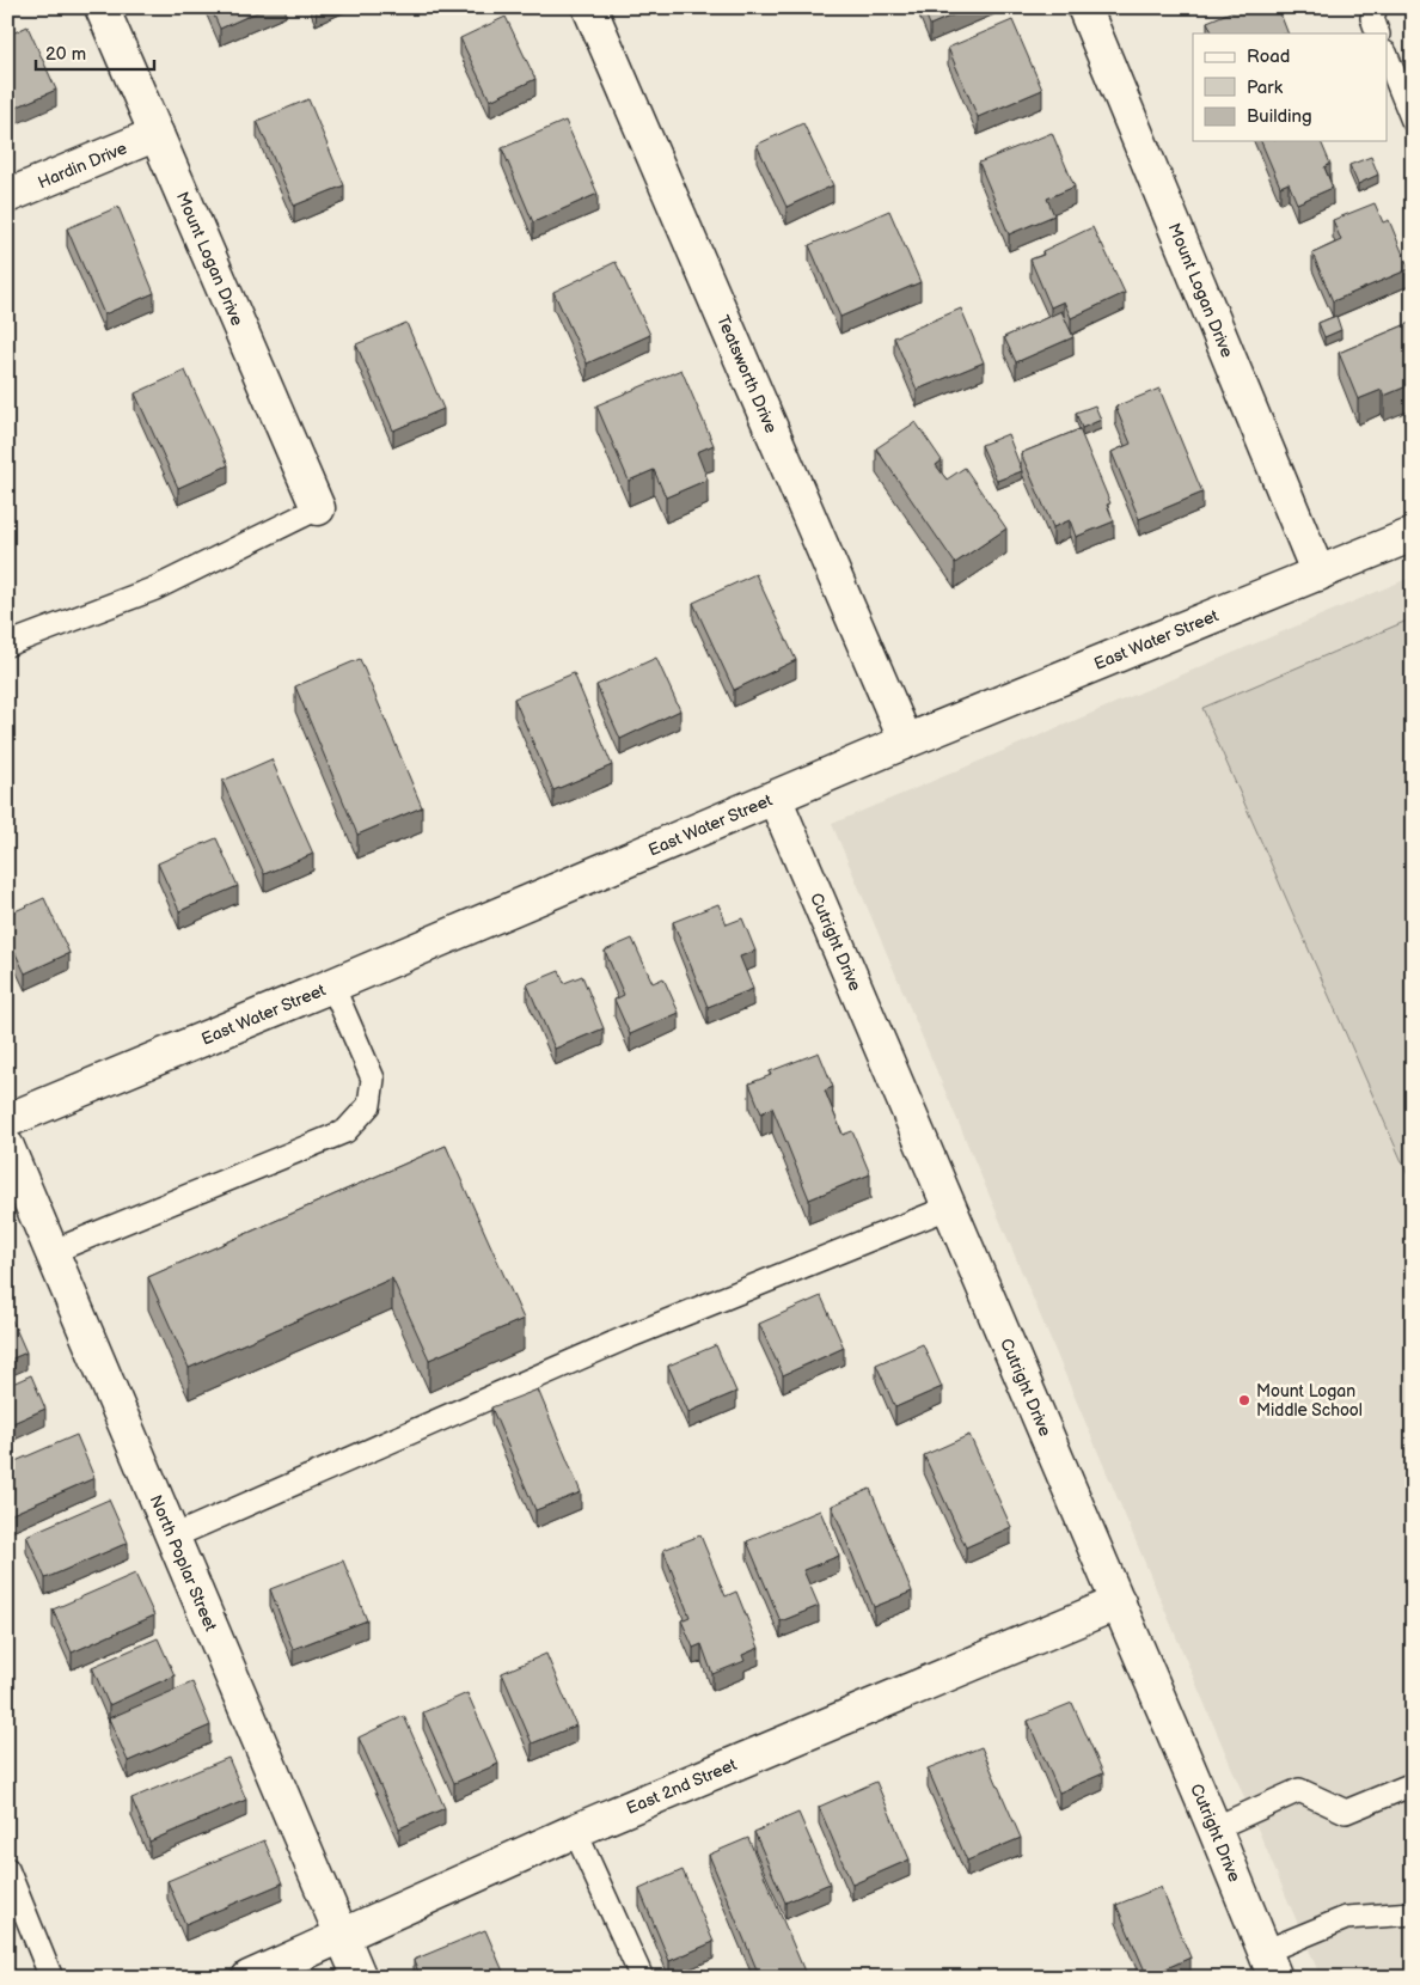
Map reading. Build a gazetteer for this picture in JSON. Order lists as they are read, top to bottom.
{
  "streets": {
    "street": [
      "Hardin Drive",
      "Mount Logan Drive",
      "Teatsworth Drive",
      "East Water Street",
      "Cutright Drive",
      "North Poplar Street",
      "East 2nd Street"
    ]
  },
  "crossings": [
    ["Hardin Drive", "Mount Logan Drive"],
    ["Mount Logan Drive", "East Water Street"],
    ["Teatsworth Drive", "East Water Street"],
    ["East Water Street", "Cutright Drive"],
    ["Cutright Drive", "East 2nd Street"],
    ["North Poplar Street", "East 2nd Street"]
  ],
  "places": ["Mount Logan Middle School"],
  "legend": ["Road", "Park", "Building"],
  "scale_bar": "20 m"
}
